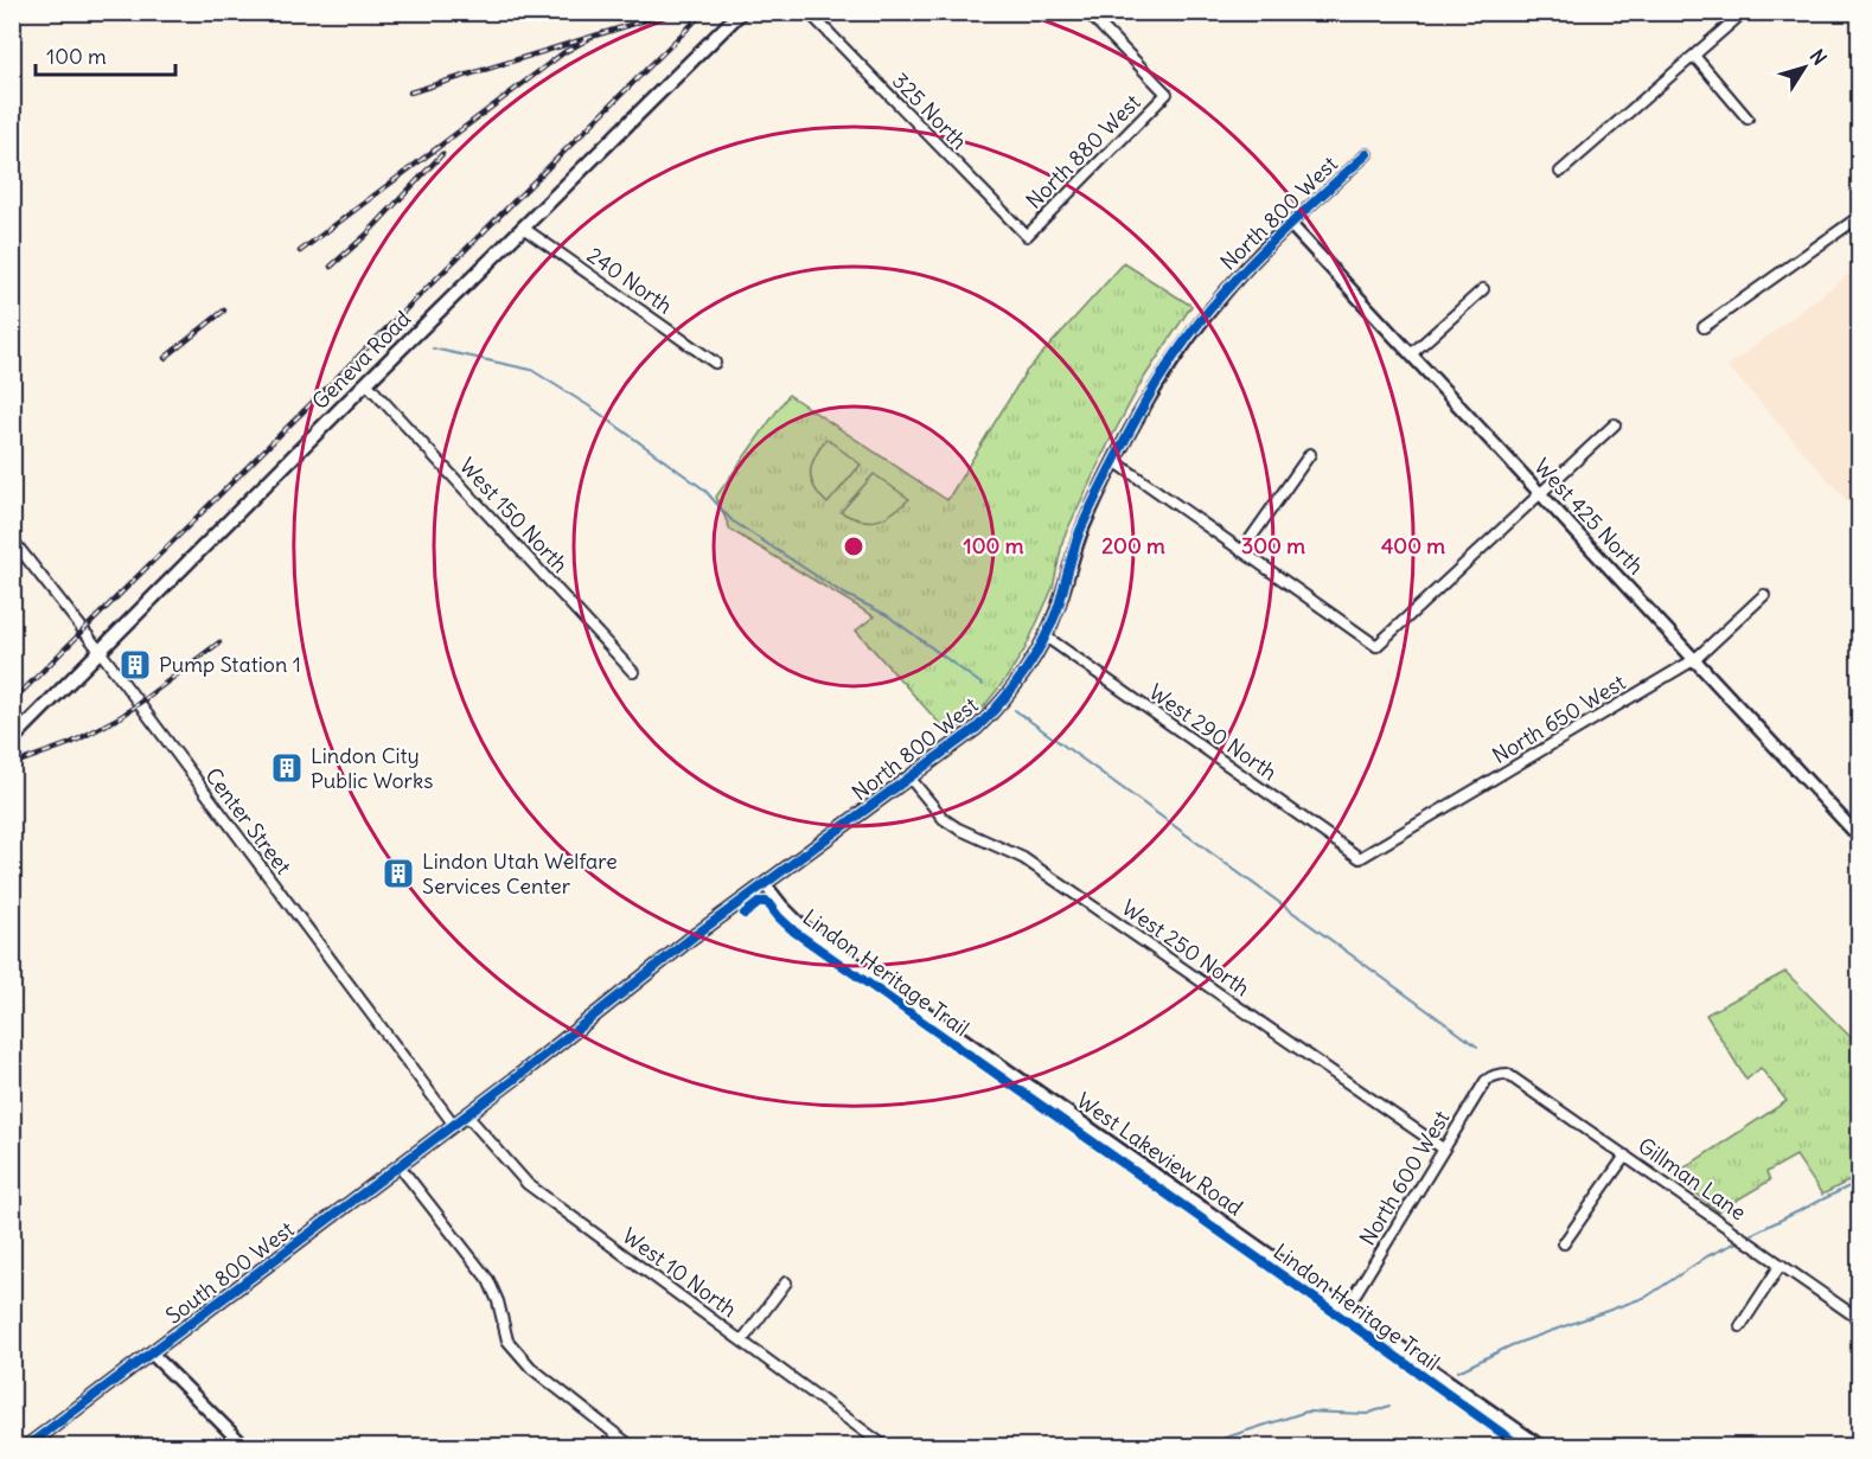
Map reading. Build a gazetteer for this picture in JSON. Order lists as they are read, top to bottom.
{
  "streets": {
    "main road": ["Geneva Road"],
    "street": [
      "325 North",
      "North 880 West",
      "North 800 West",
      "240 North",
      "West 150 North",
      "West 425 North",
      "North 650 West",
      "West 290 North",
      "Center Street",
      "West 250 North",
      "West Lakeview Road",
      "North 600 West",
      "Gillman Lane",
      "South 800 West",
      "West 10 North"
    ],
    "cycle path": ["Lindon Heritage Trail"]
  },
  "crossings": [
    ["325 North", "North 880 West"],
    ["North 800 West", "West 425 North"],
    ["North 800 West", "West 290 North"],
    ["North 800 West", "Center Street"],
    ["North 800 West", "West 250 North"],
    ["North 800 West", "West Lakeview Road"],
    ["North 800 West", "South 800 West"],
    ["North 800 West", "West 10 North"],
    ["240 North", "Geneva Road"],
    ["Geneva Road", "West 150 North"],
    ["Geneva Road", "Center Street"],
    ["West 425 North", "North 650 West"],
    ["North 650 West", "West 290 North"],
    ["Center Street", "South 800 West"],
    ["West 250 North", "North 600 West"],
    ["West Lakeview Road", "North 600 West"],
    ["North 600 West", "Gillman Lane"]
  ],
  "places": {
    "building": ["Pump Station 1", "Lindon City Public Works", "Lindon Utah Welfare Services Center"]
  },
  "scale_bar": "100 m",
  "north": "top right",
  "rings": [
    "100 m",
    "200 m",
    "300 m",
    "400 m"
  ]
}
